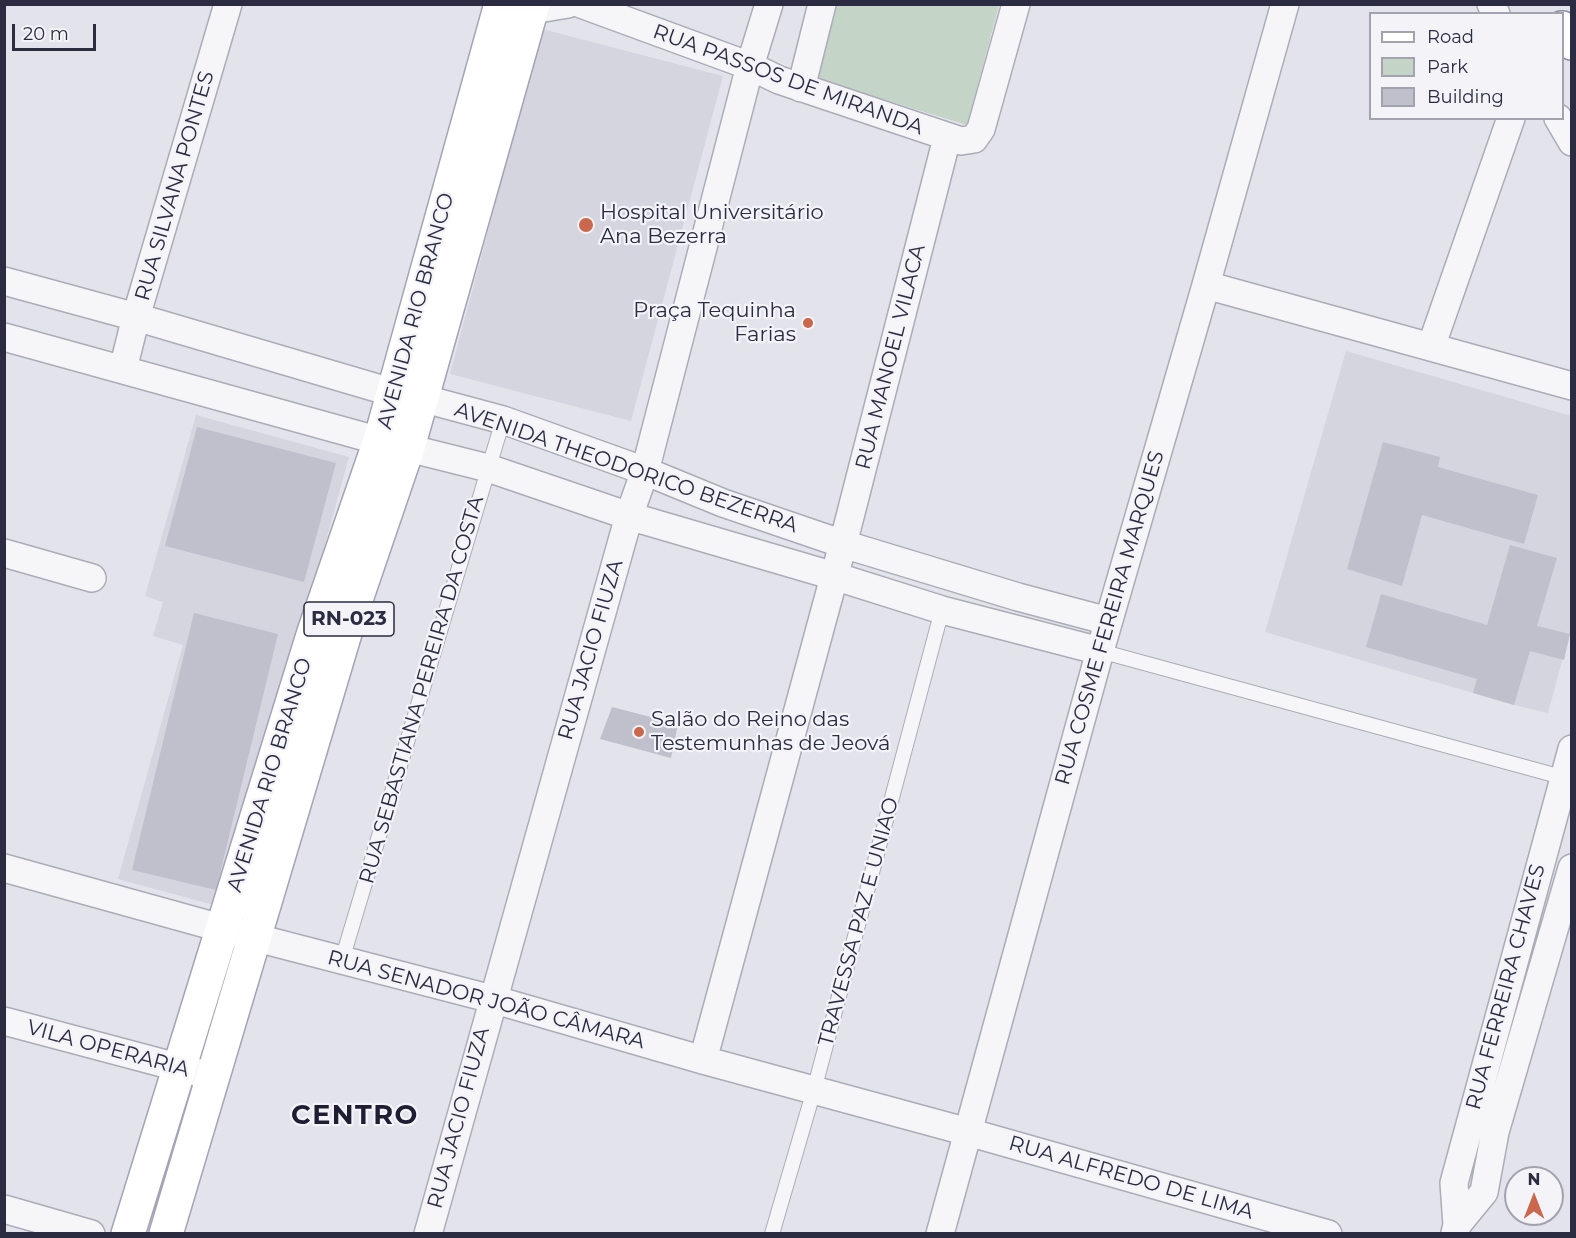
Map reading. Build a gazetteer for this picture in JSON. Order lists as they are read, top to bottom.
{
  "streets": {
    "main road": ["AVENIDA RIO BRANCO", "RN-023"],
    "street": [
      "RUA PASSOS DE MIRANDA",
      "RUA SILVANA PONTES",
      "RUA MANOEL VILACA",
      "AVENIDA THEODORICO BEZERRA",
      "RUA COSME FEREIRA MARQUES",
      "RUA JACIO FIUZA",
      "RUA FERREIRA CHAVES",
      "RUA SENADOR JOÃO CÂMARA",
      "VILA OPERARIA",
      "RUA ALFREDO DE LIMA"
    ],
    "lane": ["RUA SEBASTIANA PEREIRA DA COSTA", "TRAVESSA PAZ E UNIAO"]
  },
  "crossings": [
    ["RUA PASSOS DE MIRANDA", "RUA MANOEL VILACA"],
    ["RUA PASSOS DE MIRANDA", "RUA JACIO FIUZA"],
    ["RUA SILVANA PONTES", "AVENIDA THEODORICO BEZERRA"],
    ["AVENIDA RIO BRANCO", "AVENIDA THEODORICO BEZERRA"],
    ["AVENIDA RIO BRANCO", "RUA SENADOR JOÃO CÂMARA"],
    ["AVENIDA RIO BRANCO", "VILA OPERARIA"],
    ["RUA MANOEL VILACA", "AVENIDA THEODORICO BEZERRA"],
    ["RUA MANOEL VILACA", "RUA SENADOR JOÃO CÂMARA"],
    ["AVENIDA THEODORICO BEZERRA", "RUA COSME FEREIRA MARQUES"],
    ["AVENIDA THEODORICO BEZERRA", "RUA JACIO FIUZA"],
    ["AVENIDA THEODORICO BEZERRA", "RUA SEBASTIANA PEREIRA DA COSTA"],
    ["AVENIDA THEODORICO BEZERRA", "TRAVESSA PAZ E UNIAO"],
    ["RUA COSME FEREIRA MARQUES", "RUA SENADOR JOÃO CÂMARA"],
    ["RUA COSME FEREIRA MARQUES", "RUA ALFREDO DE LIMA"],
    ["RUA JACIO FIUZA", "RUA SENADOR JOÃO CÂMARA"],
    ["RUA SEBASTIANA PEREIRA DA COSTA", "RUA SENADOR JOÃO CÂMARA"],
    ["TRAVESSA PAZ E UNIAO", "RUA SENADOR JOÃO CÂMARA"],
    ["RUA SENADOR JOÃO CÂMARA", "RUA ALFREDO DE LIMA"]
  ],
  "districts": ["CENTRO"],
  "places": ["Hospital Universitário Ana Bezerra", "Praça Tequinha Farias", "Salão do Reino das Testemunhas de Jeová"],
  "legend": ["Road", "Park", "Building"],
  "scale_bar": "20 m",
  "north": "top"
}
